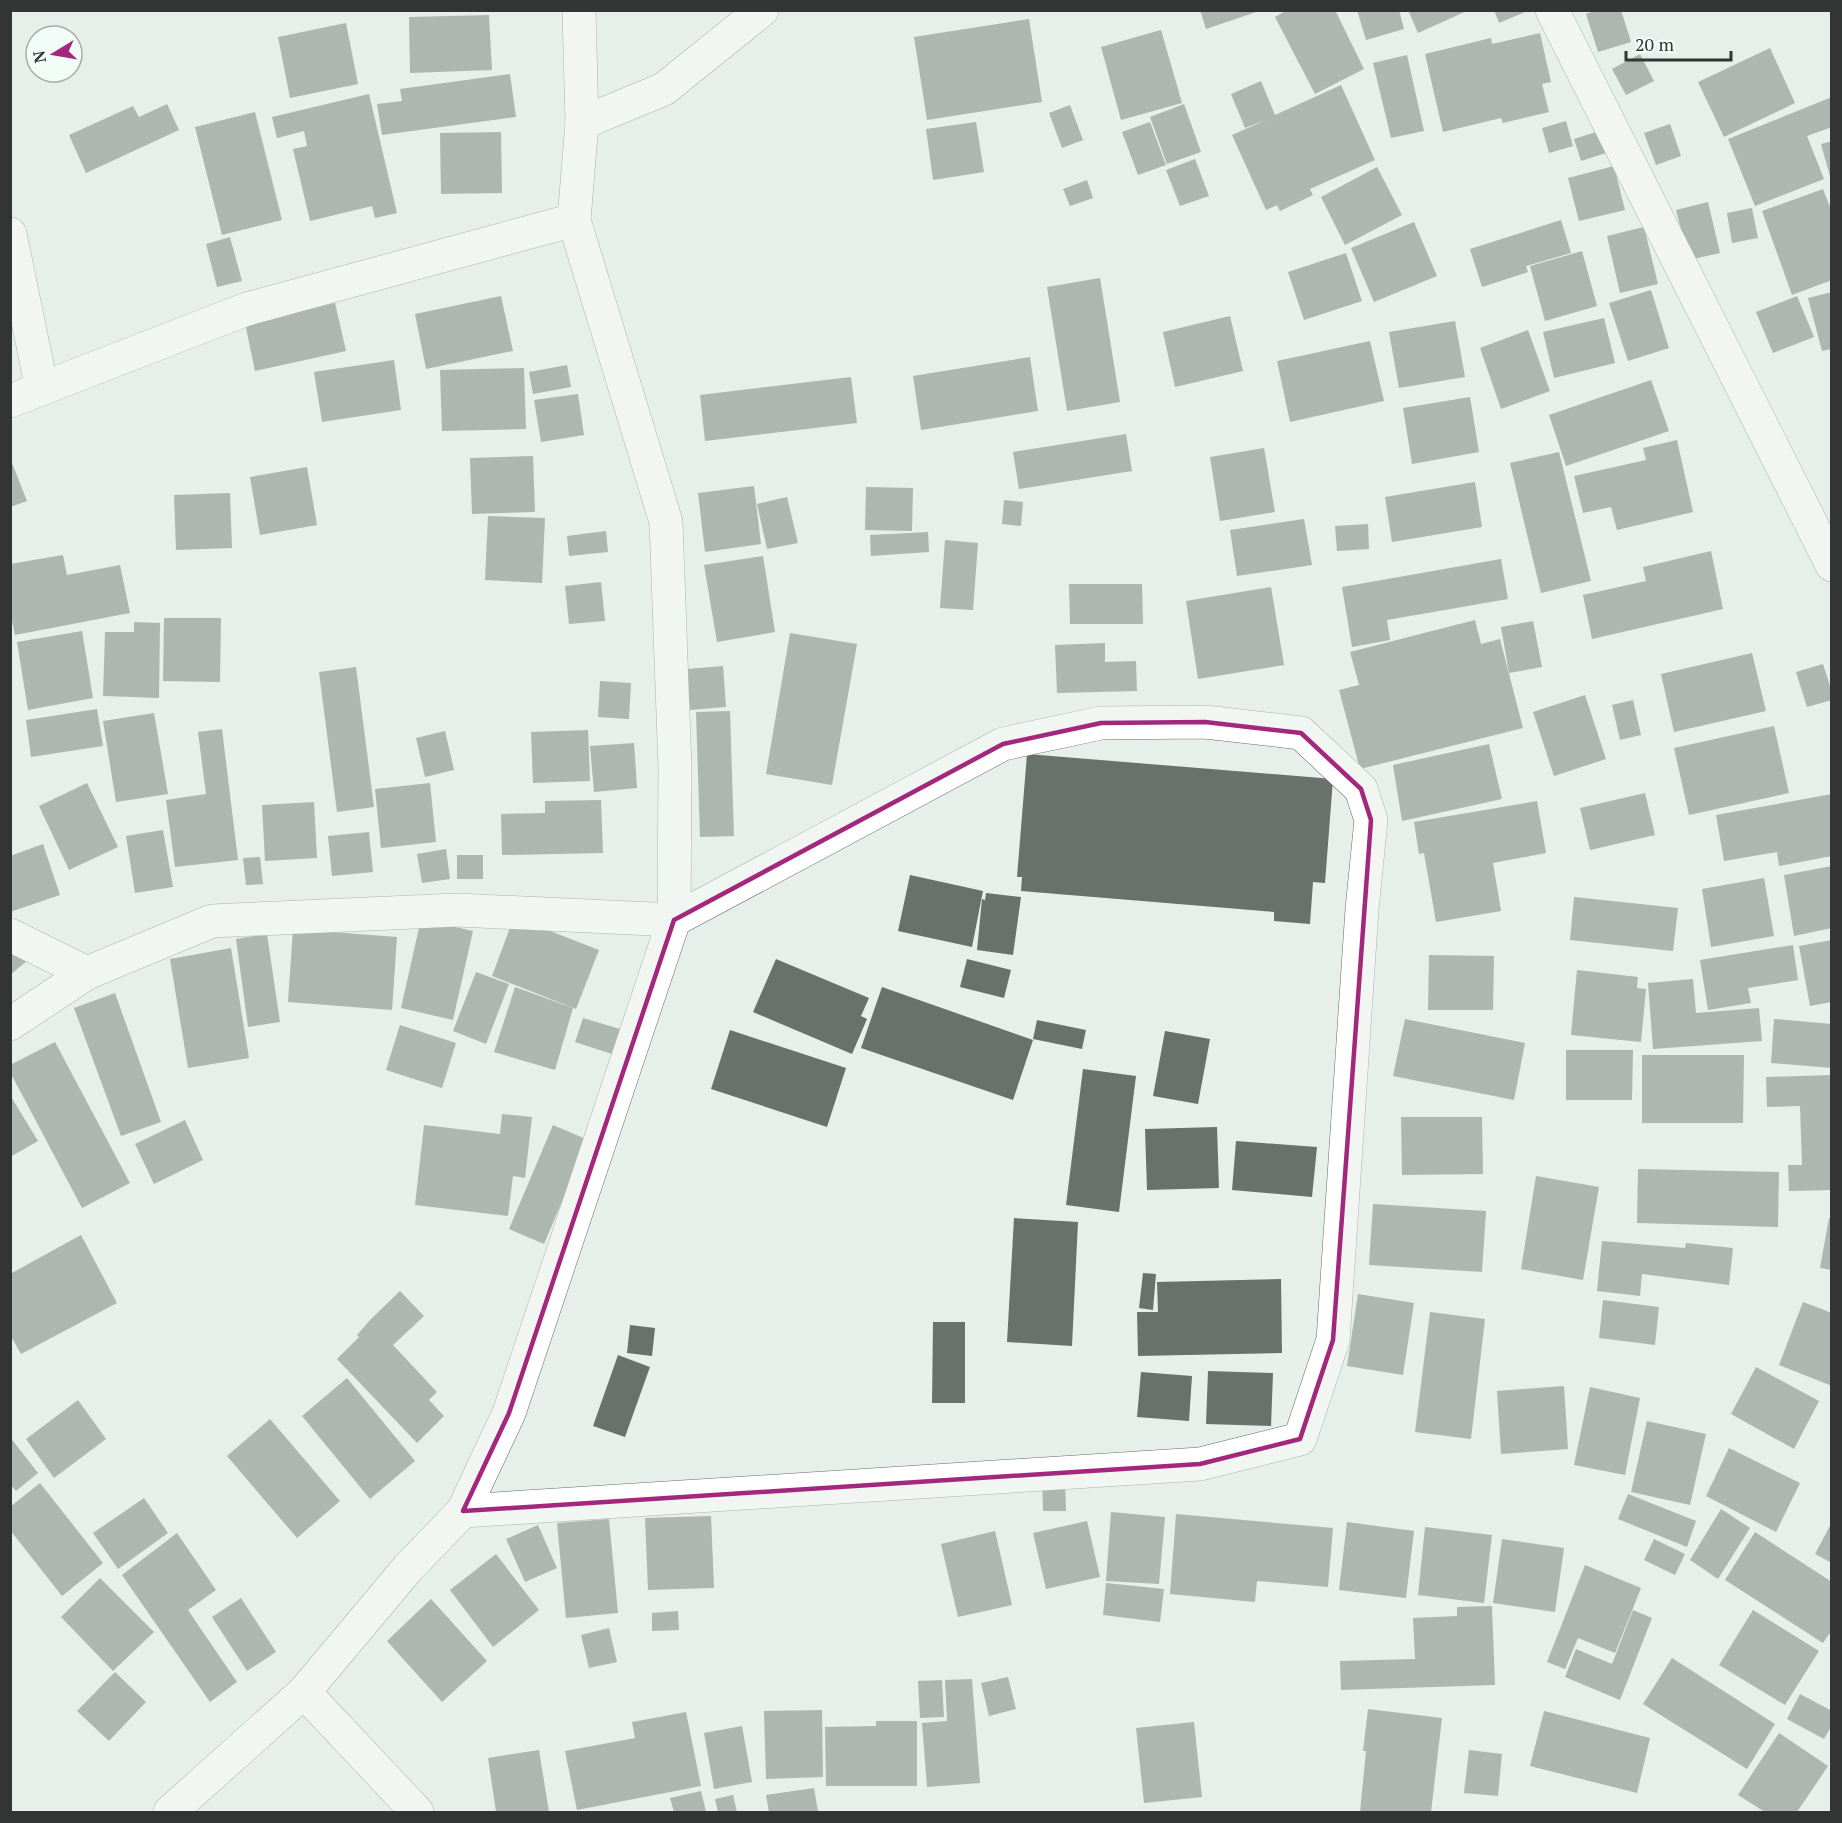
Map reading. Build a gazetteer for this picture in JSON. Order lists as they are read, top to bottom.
{
  "scale_bar": "20 m",
  "north": "left"
}
